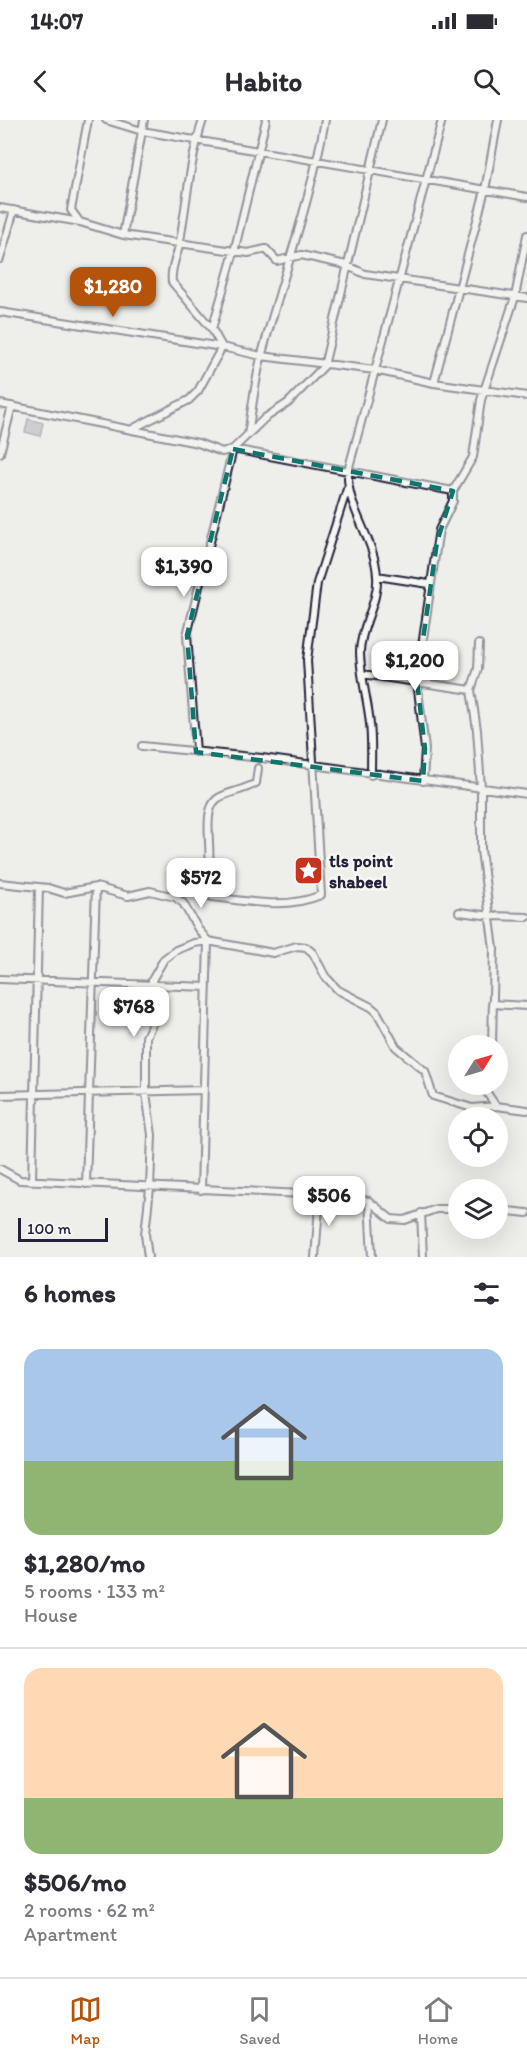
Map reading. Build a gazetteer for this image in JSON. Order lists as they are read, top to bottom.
{
  "places": {
    "place": ["tls point shabeel"]
  },
  "scale_bar": "100 m",
  "north": "top right",
  "page": {
    "status": "14:07",
    "header": "Habito",
    "price": [
      "$1,280",
      "$1,390",
      "$1,200",
      "$572",
      "$768",
      "$506"
    ],
    "scale": "100 m",
    "heading": "6 homes",
    "list": [
      {
        "name": "$1,280/mo",
        "note": "5 rooms · 133 m² · House"
      },
      {
        "name": "$506/mo",
        "note": "2 rooms · 62 m² · Apartment"
      }
    ],
    "tabs": ["Map", "Saved", "Home"]
  }
}
